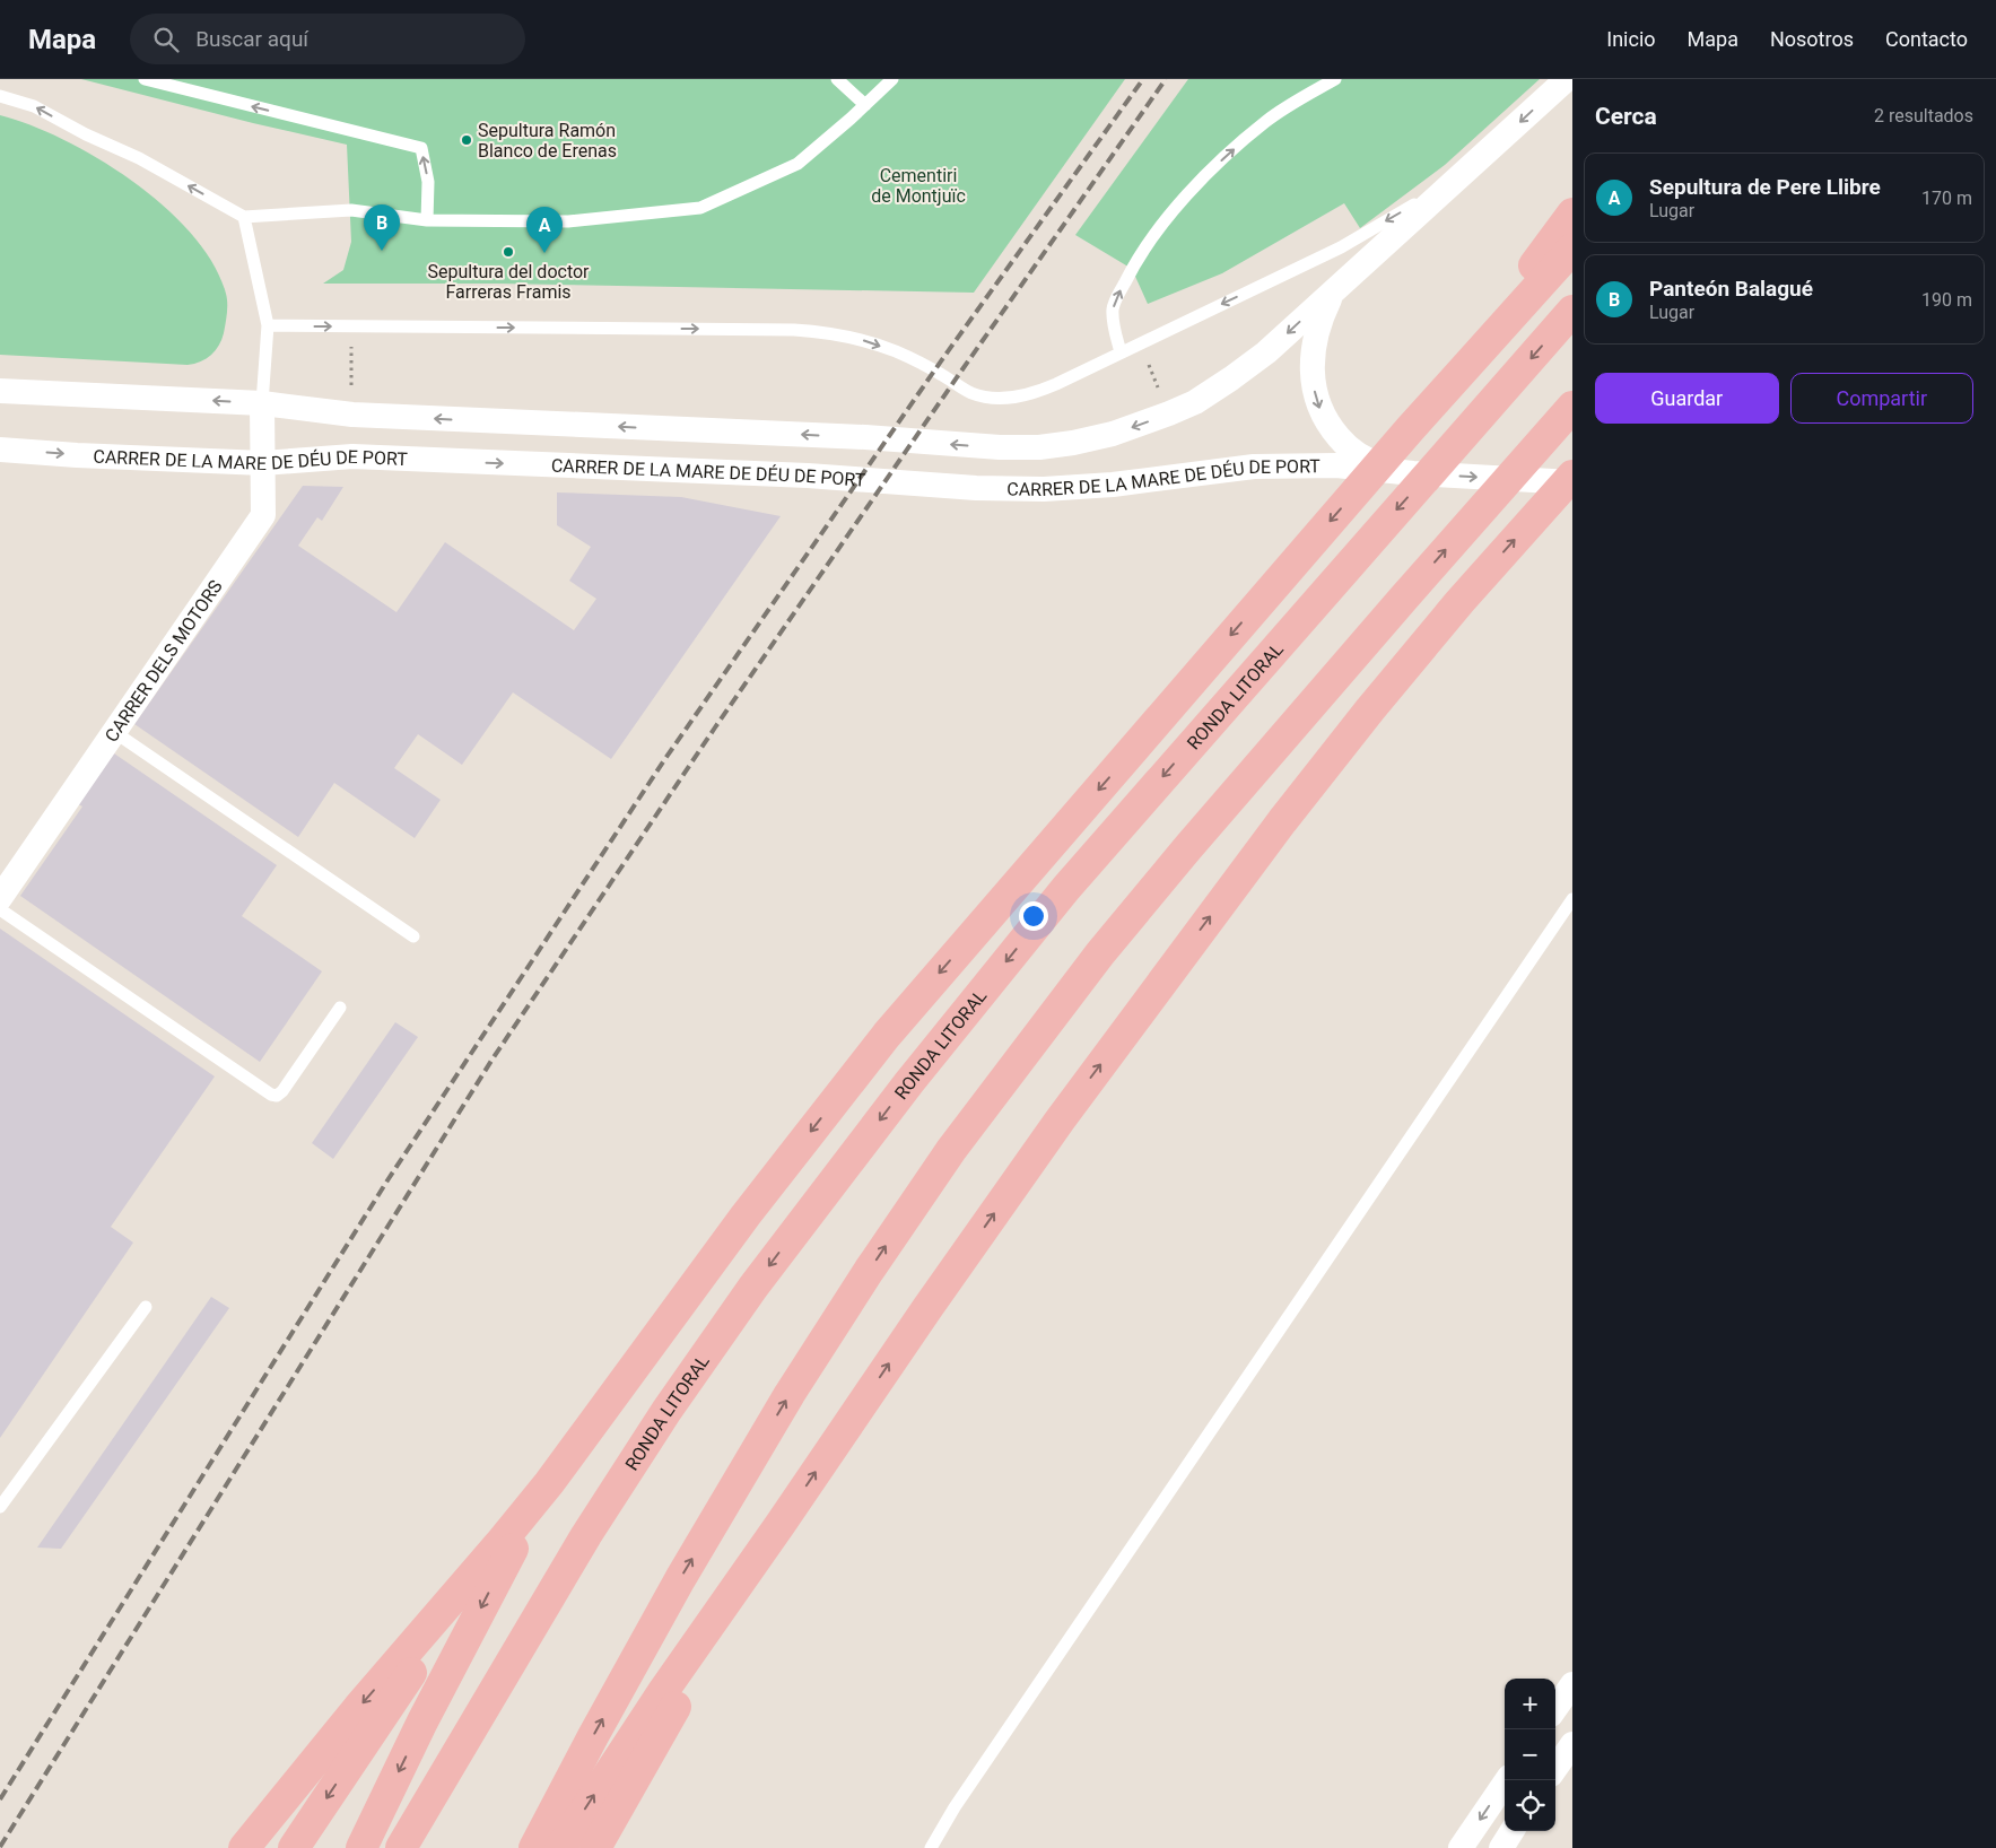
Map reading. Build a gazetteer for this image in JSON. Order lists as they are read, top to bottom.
{
  "streets": {
    "highway": ["RONDA LITORAL"],
    "street": ["CARRER DE LA MARE DE DÉU DE PORT", "CARRER DELS MOTORS"]
  },
  "crossings": [
    ["CARRER DE LA MARE DE DÉU DE PORT", "CARRER DELS MOTORS"]
  ],
  "parks": ["Cementiri de Montjuïc"],
  "places": ["Sepultura Ramón Blanco de Erenas", "Sepultura del doctor Farreras Framis"],
  "page": {
    "header": "Mapa",
    "search": "Buscar aquí",
    "nav": [
      "Inicio",
      "Mapa",
      "Nosotros",
      "Contacto"
    ],
    "heading": ["Cerca", "2 resultados"],
    "list": [
      {
        "mark": "A",
        "name": "Sepultura de Pere Llibre",
        "note": "Lugar",
        "value": "170 m"
      },
      {
        "mark": "B",
        "name": "Panteón Balagué",
        "note": "Lugar",
        "value": "190 m"
      }
    ],
    "pins": ["B", "A"],
    "buttons": ["Guardar", "Compartir"],
    "map_buttons": ["+", "−"]
  }
}
